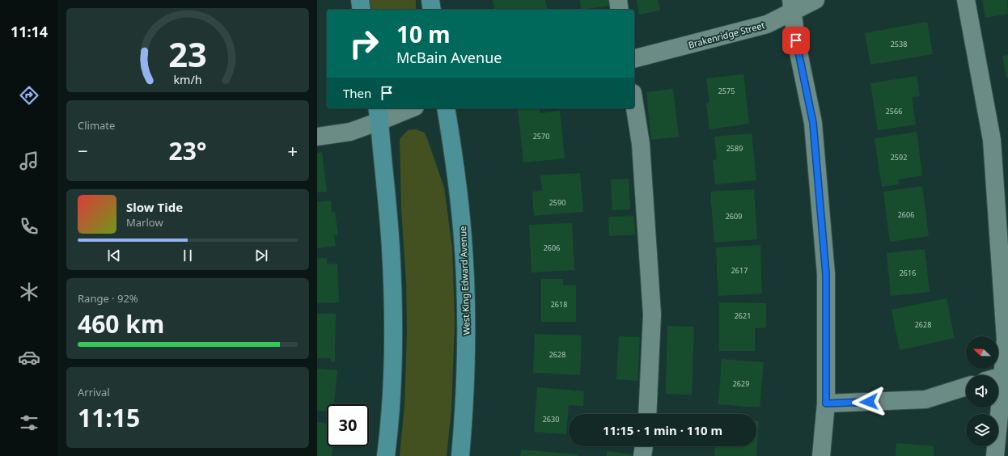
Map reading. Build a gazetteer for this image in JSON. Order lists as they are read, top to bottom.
{
  "streets": {
    "main road": ["West King Edward Avenue"],
    "street": ["Brakenridge Street"]
  },
  "house_numbers": [
    "2538",
    "2575",
    "2566",
    "2570",
    "2589",
    "2592",
    "2590",
    "2606",
    "2609",
    "2606",
    "2617",
    "2616",
    "2618",
    "2621",
    "2628",
    "2628",
    "2629",
    "2630"
  ],
  "north": "left",
  "page": {
    "tabs": "11:14",
    "turn": ["10 m", "McBain Avenue"],
    "then": "Then",
    "tile": [
      "Climate",
      ["Range · 92%", "460 km"],
      ["Arrival", "11:15"]
    ],
    "heat": ["−", "23°", "+"],
    "song": ["Slow Tide", "Marlow"],
    "limit": "30",
    "trip": "11:15 · 1 min · 110 m",
    "gauge": ["23", "km/h"]
  }
}
